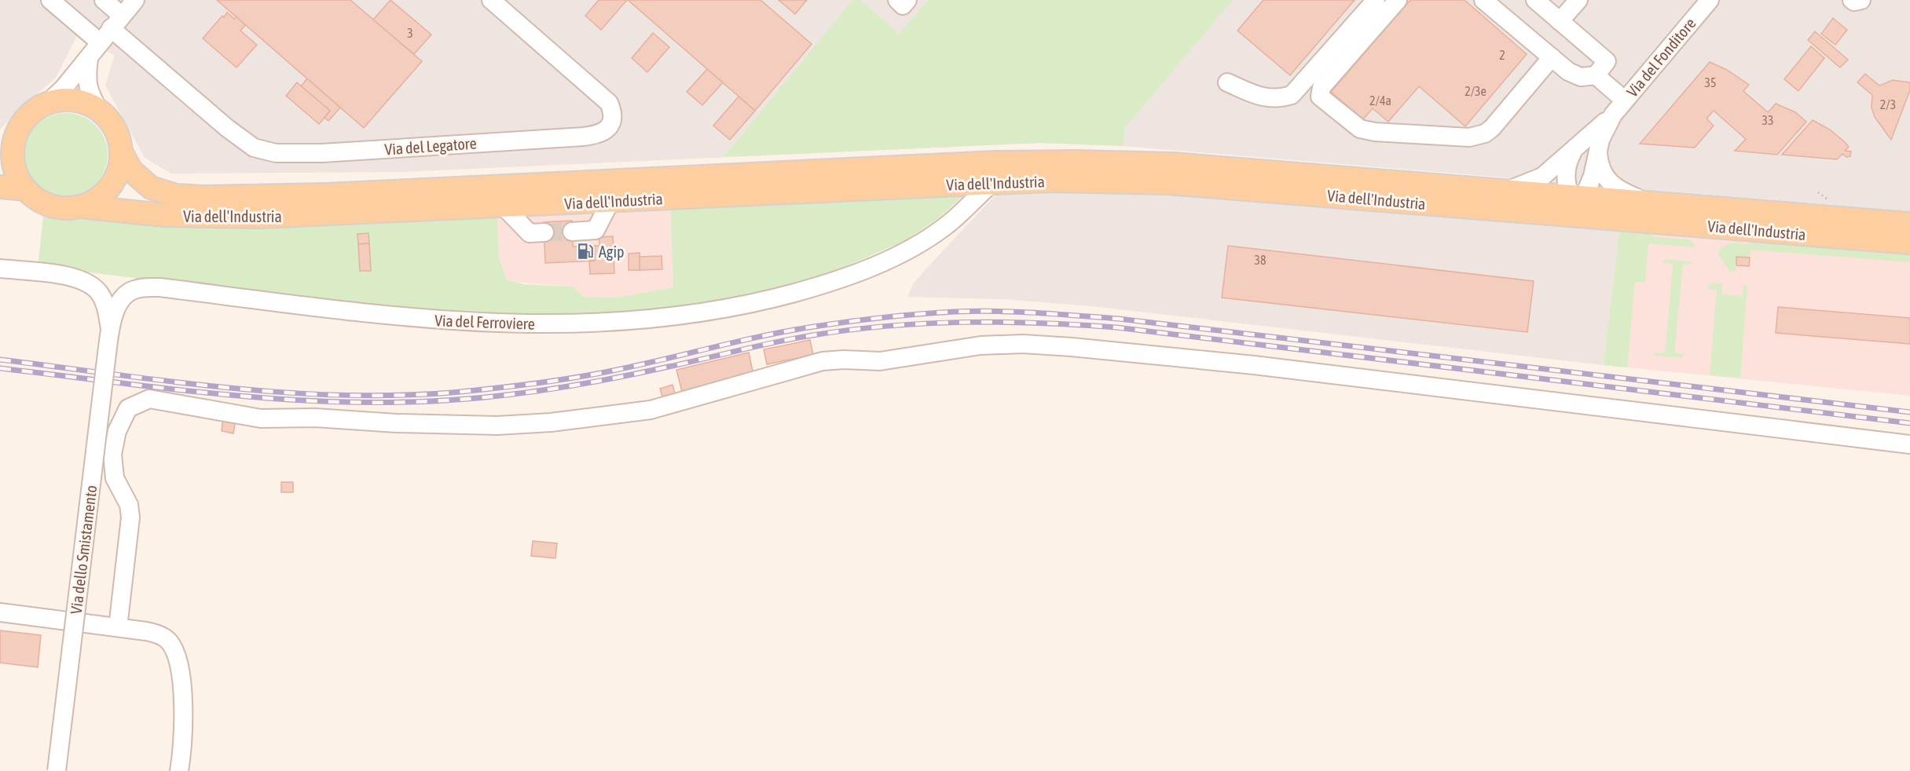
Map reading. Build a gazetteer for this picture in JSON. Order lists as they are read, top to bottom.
{
  "streets": {
    "main road": ["Via dell'Industria"],
    "street": [
      "Via del Fonditore",
      "Via del Legatore",
      "Via del Ferroviere",
      "Via dello Smistamento"
    ]
  },
  "crossings": [
    ["Via del Fonditore", "Via dell'Industria"],
    ["Via dell'Industria", "Via del Ferroviere"],
    ["Via del Ferroviere", "Via dello Smistamento"]
  ],
  "places": {
    "fuel station": ["Agip"]
  },
  "house_numbers": [
    "3",
    "2",
    "35",
    "2/3e",
    "2/4a",
    "2/3",
    "33",
    "38"
  ]
}
